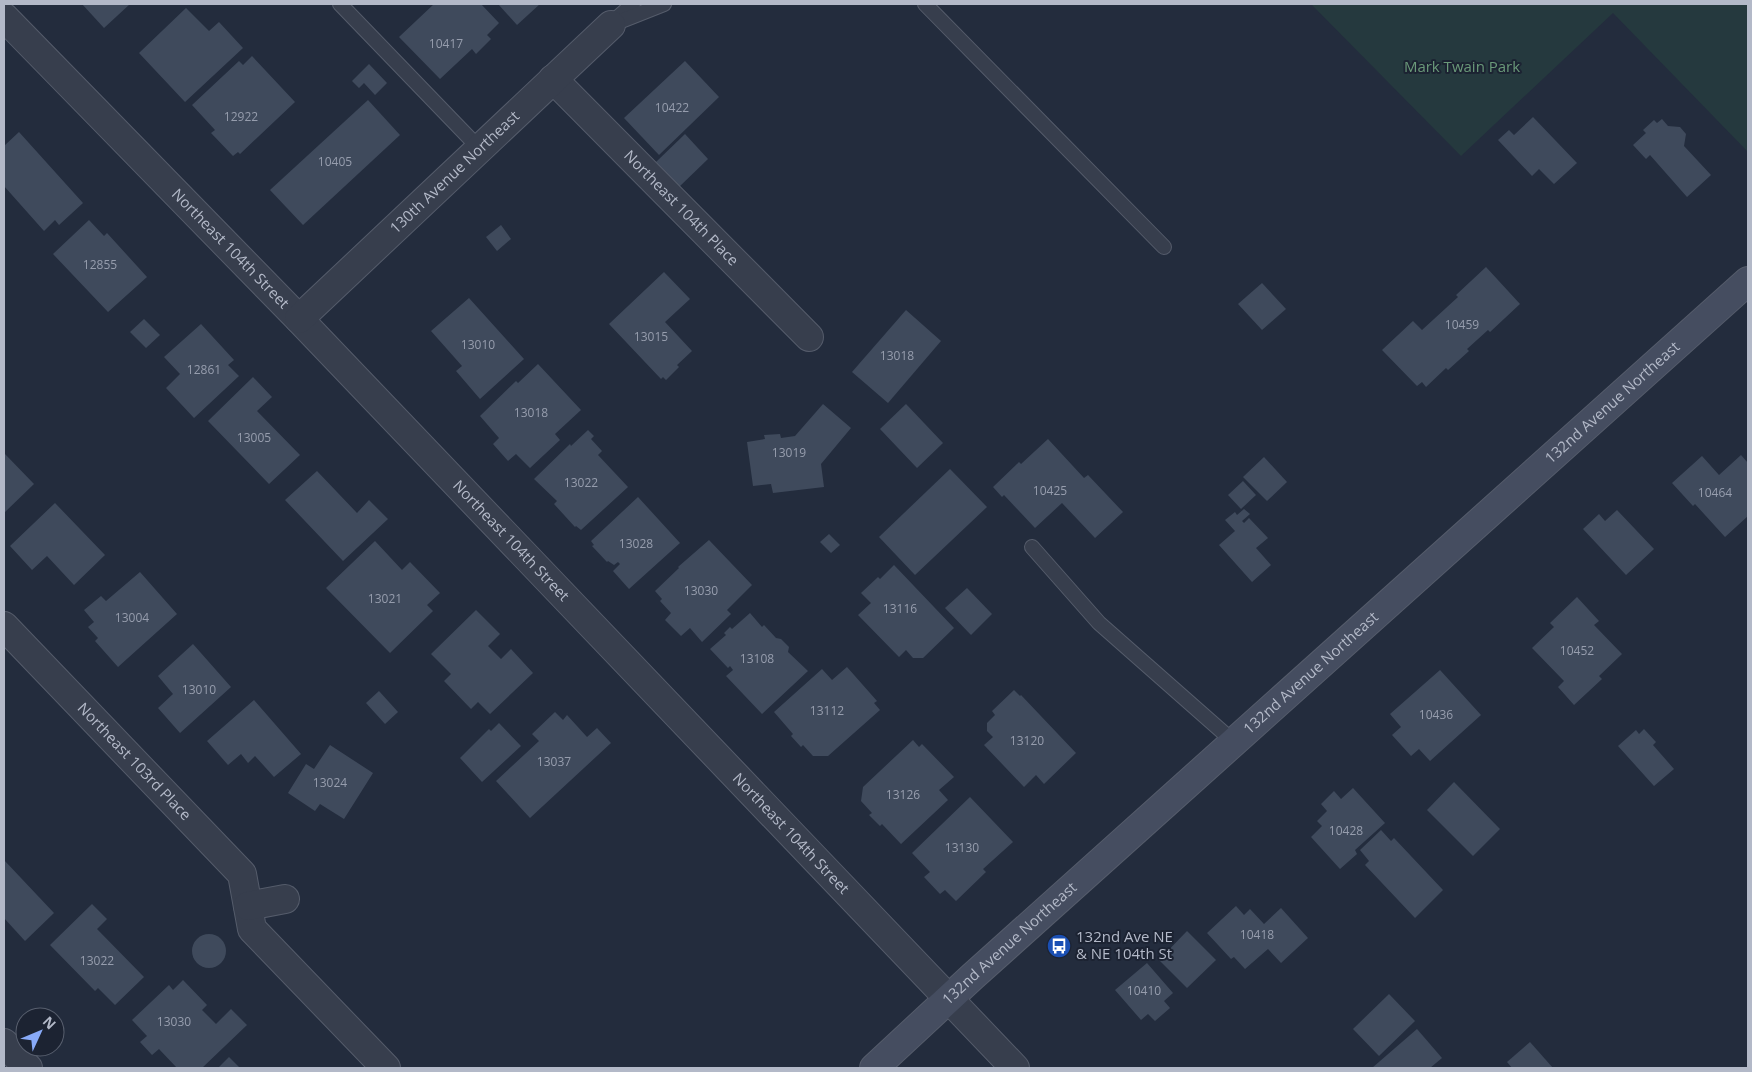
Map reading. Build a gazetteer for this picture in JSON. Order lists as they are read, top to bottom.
{
  "streets": {
    "street": [
      "130th Avenue Northeast",
      "Northeast 104th Place",
      "Northeast 104th Street",
      "132nd Avenue Northeast",
      "Northeast 103rd Place"
    ]
  },
  "crossings": [
    ["130th Avenue Northeast", "Northeast 104th Place"],
    ["130th Avenue Northeast", "Northeast 104th Street"],
    ["Northeast 104th Street", "132nd Avenue Northeast"]
  ],
  "parks": ["Mark Twain Park"],
  "places": {
    "bus stop": ["132nd Ave NE & NE 104th St"]
  },
  "house_numbers": [
    "10417",
    "10422",
    "12922",
    "10405",
    "12855",
    "10459",
    "13015",
    "13010",
    "13018",
    "12861",
    "13018",
    "13005",
    "13019",
    "13022",
    "10425",
    "10464",
    "13028",
    "13030",
    "13021",
    "13116",
    "13004",
    "10452",
    "13108",
    "13010",
    "13112",
    "10436",
    "13120",
    "13037",
    "13024",
    "13126",
    "10428",
    "13130",
    "10418",
    "13022",
    "10410",
    "13030"
  ],
  "north": "top right"
}
